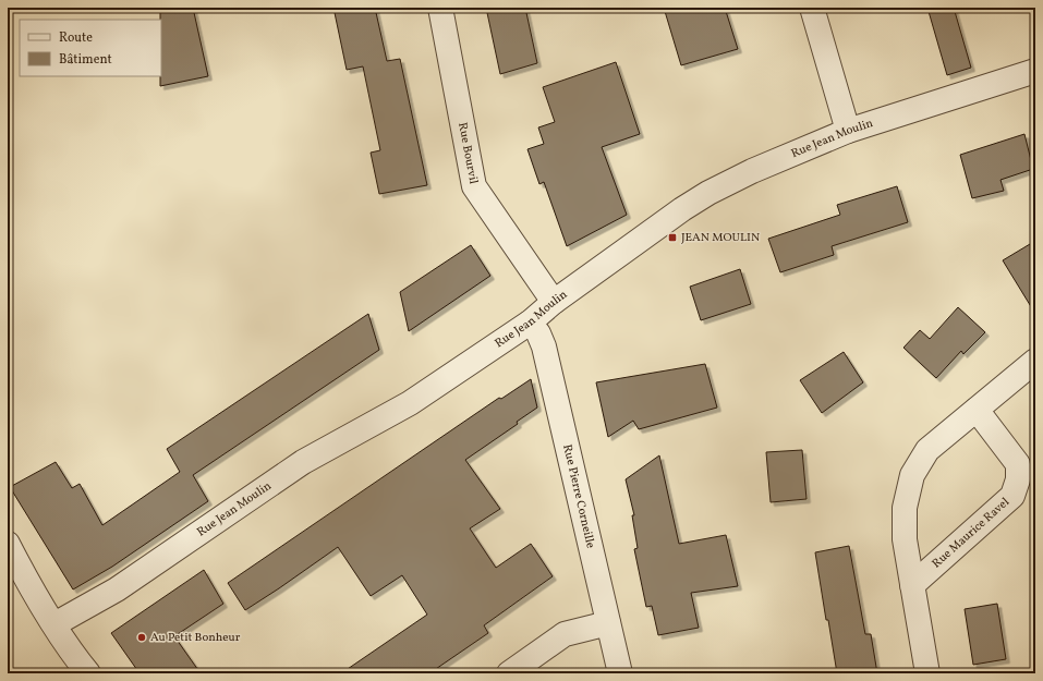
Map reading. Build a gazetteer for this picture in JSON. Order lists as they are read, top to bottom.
{
  "streets": {
    "street": [
      "Rue Jean Moulin",
      "Rue Bourvil",
      "Rue Pierre Corneille",
      "Rue Maurice Ravel"
    ]
  },
  "crossings": [
    ["Rue Jean Moulin", "Rue Bourvil"],
    ["Rue Jean Moulin", "Rue Pierre Corneille"]
  ],
  "places": {
    "transit": ["JEAN MOULIN"],
    "other": ["Au Petit Bonheur"]
  },
  "legend": ["Route", "Bâtiment"]
}
